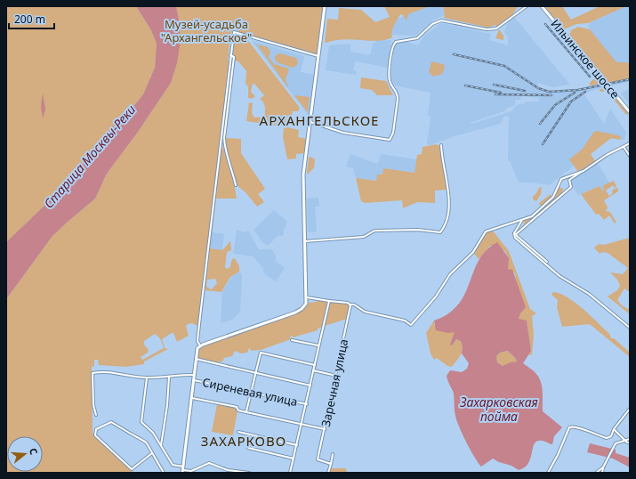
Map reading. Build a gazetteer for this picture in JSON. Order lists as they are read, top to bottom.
{
  "streets": {
    "street": ["Ильинское шоссе", "Заречная улица", "Сиреневая улица"]
  },
  "districts": ["АРХАНГЕЛЬСКОЕ", "ЗАХАРКОВО"],
  "water": ["Старица Москвы-Реки", "Захарковская пойма"],
  "parks": ["Музей-усадьба \"Архангельское\""],
  "scale_bar": "200 m",
  "north": "right"
}
